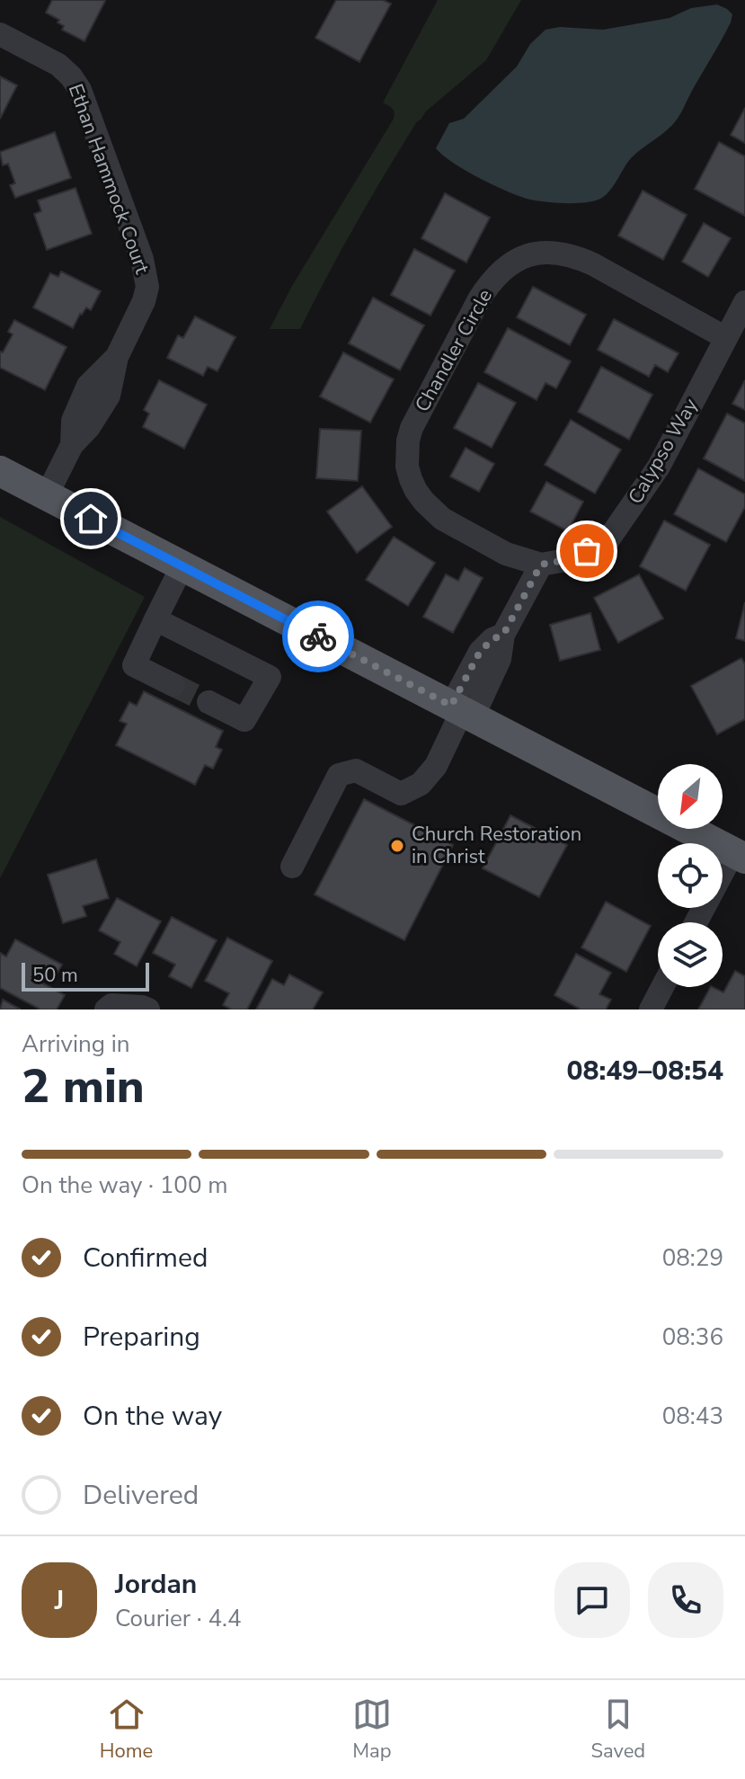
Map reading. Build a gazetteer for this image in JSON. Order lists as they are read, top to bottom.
{
  "streets": {
    "street": ["Ethan Hammock Court", "Chandler Circle", "Calypso Way"]
  },
  "crossings": [
    ["Chandler Circle", "Calypso Way"]
  ],
  "places": ["Church Restoration in Christ"],
  "scale_bar": "50 m",
  "north": "bottom left",
  "page": {
    "scale": "50 m",
    "heading": ["2 min", "Arriving in", "08:49–08:54"],
    "panel": ["Jordan", "Courier · 4.4"],
    "bar": "On the way · 100 m",
    "list": [
      ["Confirmed", "08:29"],
      ["Preparing", "08:36"],
      ["On the way", "08:43"],
      "Delivered"
    ],
    "round": "J",
    "tabs": ["Home", "Map", "Saved"]
  }
}
